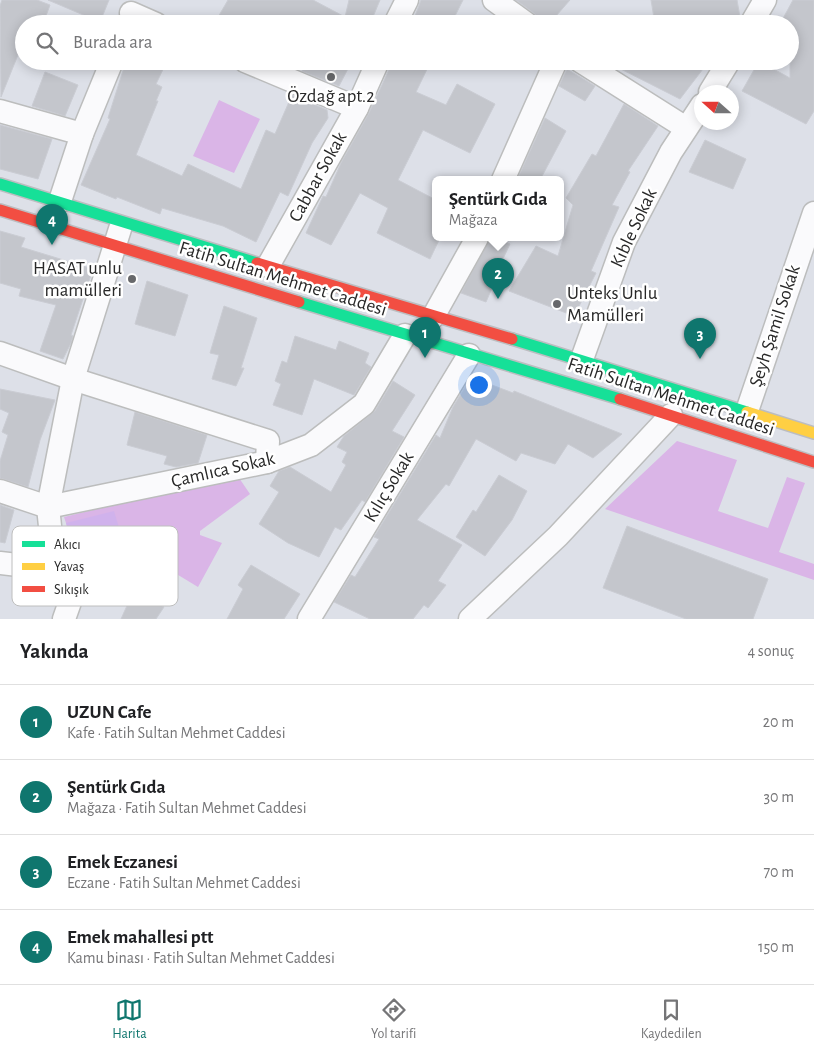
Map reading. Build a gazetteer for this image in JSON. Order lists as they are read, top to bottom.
{
  "streets": {
    "main road": ["Fatih Sultan Mehmet Caddesi"],
    "street": [
      "Cabbar Sokak",
      "Kıble Sokak",
      "Şeyh Şamil Sokak",
      "Çamlıca Sokak",
      "Kılıç Sokak"
    ]
  },
  "crossings": [
    ["Cabbar Sokak", "Fatih Sultan Mehmet Caddesi"],
    ["Kıble Sokak", "Fatih Sultan Mehmet Caddesi"],
    ["Fatih Sultan Mehmet Caddesi", "Şeyh Şamil Sokak"],
    ["Fatih Sultan Mehmet Caddesi", "Çamlıca Sokak"],
    ["Fatih Sultan Mehmet Caddesi", "Kılıç Sokak"]
  ],
  "places": ["Özdağ apt.2", "HASAT unlu mamülleri", "Unteks Unlu Mamülleri"],
  "legend": ["Akıcı", "Yavaş", "Sıkışık"],
  "north": "left",
  "page": {
    "search": "Burada ara",
    "popup": ["Şentürk Gıda", "Mağaza"],
    "pins": [
      "4",
      "2",
      "1",
      "3"
    ],
    "heading": ["Yakında", "4 sonuç"],
    "list": [
      {
        "mark": "1",
        "name": "UZUN Cafe",
        "note": "Kafe · Fatih Sultan Mehmet Caddesi",
        "value": "20 m"
      },
      {
        "mark": "2",
        "name": "Şentürk Gıda",
        "note": "Mağaza · Fatih Sultan Mehmet Caddesi",
        "value": "30 m"
      },
      {
        "mark": "3",
        "name": "Emek Eczanesi",
        "note": "Eczane · Fatih Sultan Mehmet Caddesi",
        "value": "70 m"
      },
      {
        "mark": "4",
        "name": "Emek mahallesi ptt",
        "note": "Kamu binası · Fatih Sultan Mehmet Caddesi",
        "value": "150 m"
      }
    ],
    "nav": ["Harita", "Yol tarifi", "Kaydedilen"]
  }
}
